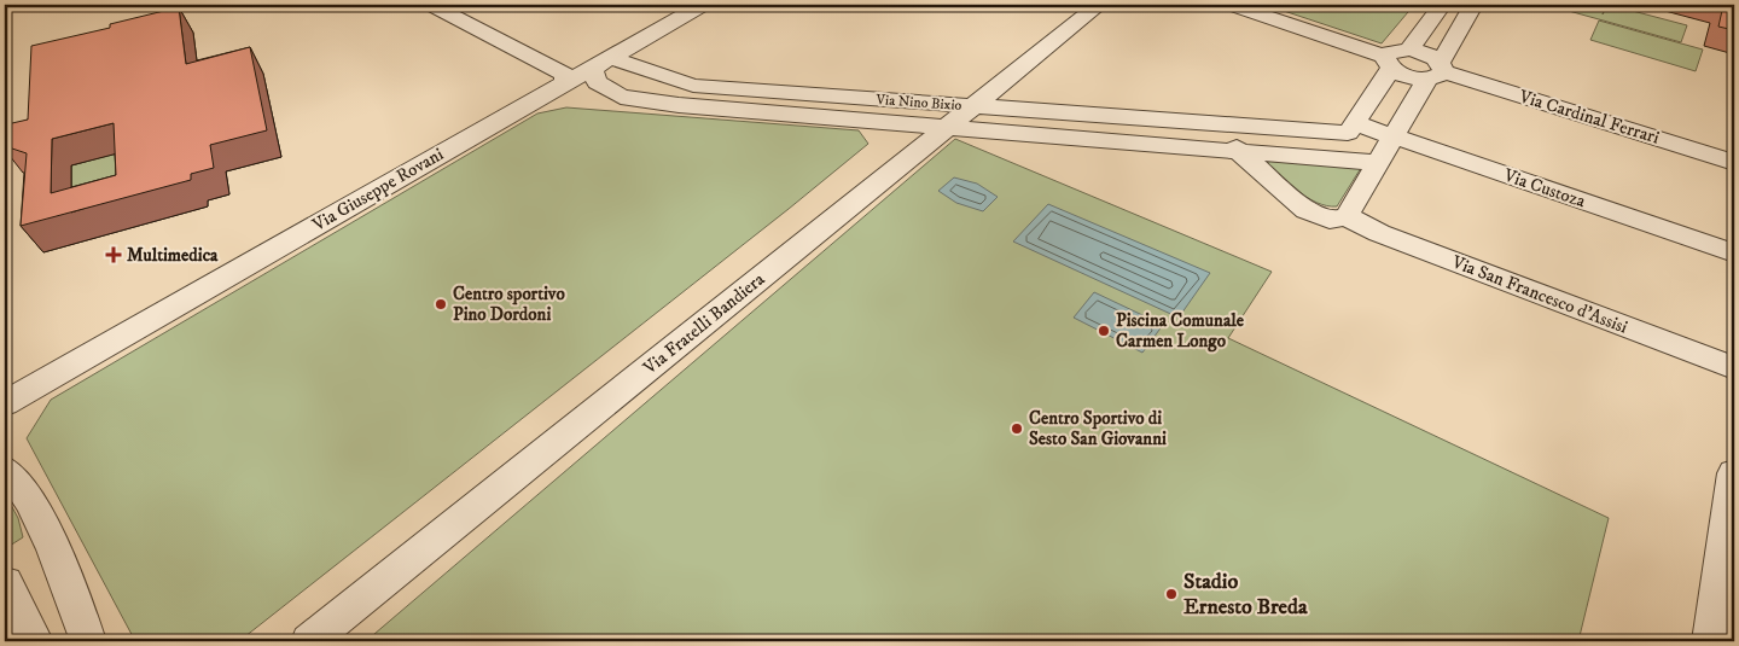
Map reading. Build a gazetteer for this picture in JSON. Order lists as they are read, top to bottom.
{
  "streets": {
    "street": [
      "Via Nino Bixio",
      "Via Cardinal Ferrari",
      "Via Custoza",
      "Via Giuseppe Rovani",
      "Via San Francesco d'Assisi",
      "Via Fratelli Bandiera"
    ]
  },
  "crossings": [
    ["Via Nino Bixio", "Via Custoza"],
    ["Via Nino Bixio", "Via Giuseppe Rovani"],
    ["Via Nino Bixio", "Via Fratelli Bandiera"]
  ],
  "places": {
    "health": ["Multimedica"],
    "other": [
      "Centro sportivo Pino Dordoni",
      "Piscina Comunale Carmen Longo",
      "Centro Sportivo di Sesto San Giovanni",
      "Stadio Ernesto Breda"
    ]
  }
}
